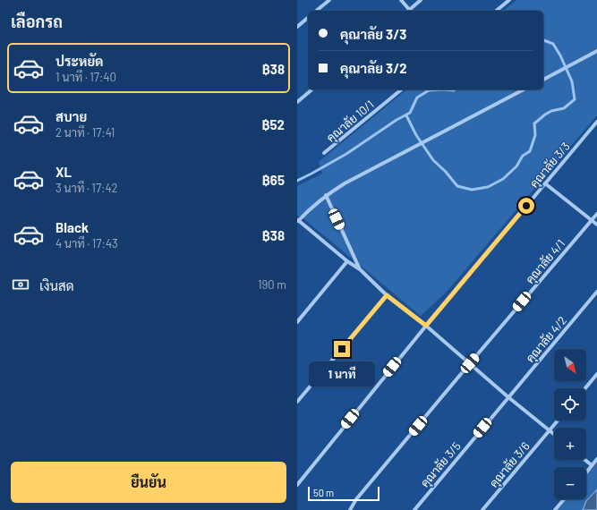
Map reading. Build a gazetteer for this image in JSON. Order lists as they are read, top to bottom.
{
  "streets": {
    "street": [
      "คุณาลัย 10/1",
      "คุณาลัย 3/3",
      "คุณาลัย 4/1",
      "คุณาลัย 4/2",
      "คุณาลัย 3/5",
      "คุณาลัย 3/6"
    ]
  },
  "crossings": [
    ["คุณาลัย 4/2", "คุณาลัย 3/5"]
  ],
  "scale_bar": "50 m",
  "north": "bottom right",
  "page": {
    "heading": "เลือกรถ",
    "banner": ["คุณาลัย 3/3", "คุณาลัย 3/2"],
    "list": [
      {
        "name": "ประหยัด",
        "note": "1 นาที · 17:40",
        "value": "฿38"
      },
      {
        "name": "สบาย",
        "note": "2 นาที · 17:41",
        "value": "฿52"
      },
      {
        "name": "XL",
        "note": "3 นาที · 17:42",
        "value": "฿65"
      },
      {
        "name": "Black",
        "note": "4 นาที · 17:43",
        "value": "฿38"
      }
    ],
    "pay": ["เงินสด", "190 m"],
    "map_buttons": ["+", "−"],
    "bubble": "1 นาที",
    "buttons": "ยืนยัน",
    "scale": "50 m"
  }
}
